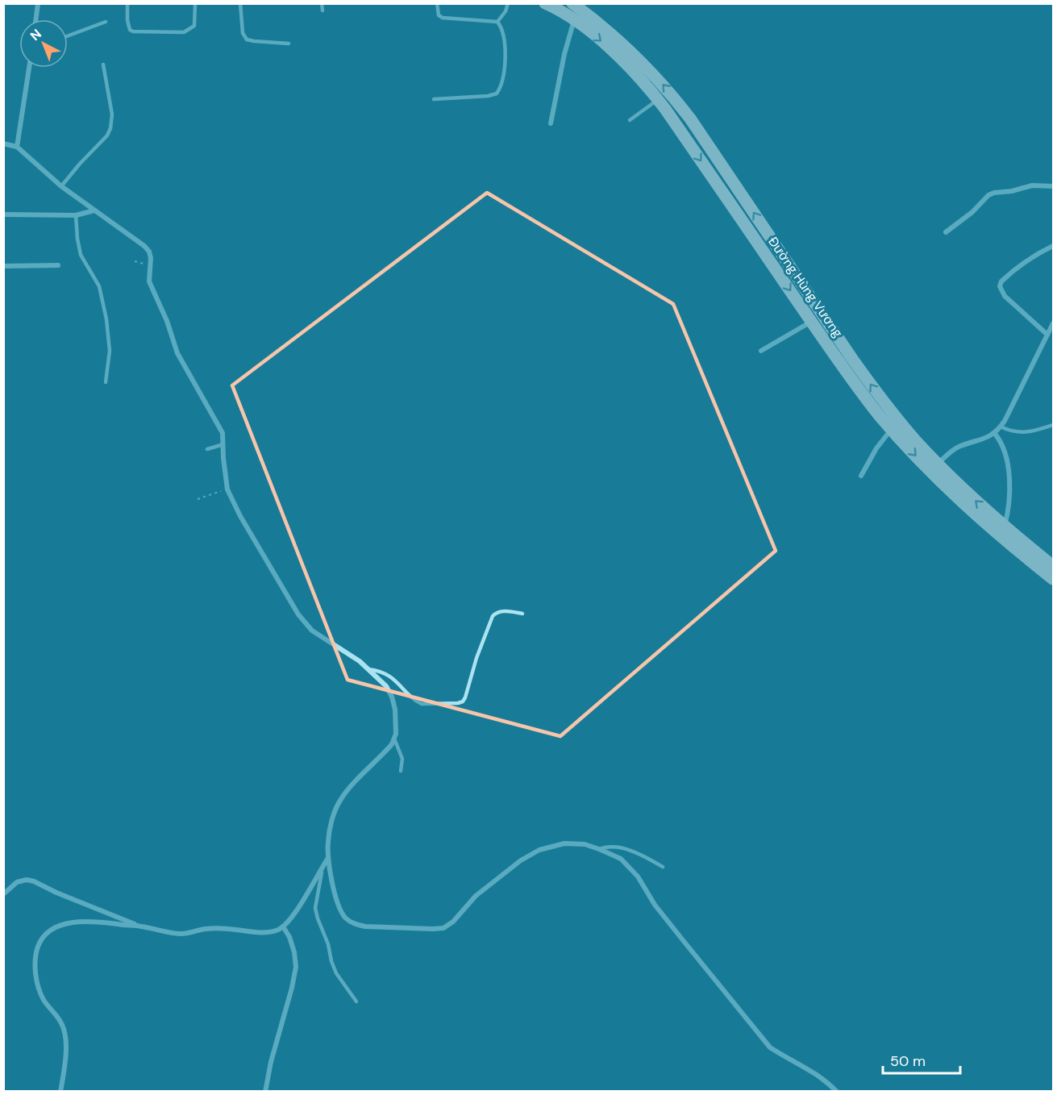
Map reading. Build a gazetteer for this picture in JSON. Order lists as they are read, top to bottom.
{
  "streets": {
    "main road": ["Đường Hùng Vương"]
  },
  "scale_bar": "50 m",
  "north": "top left"
}
